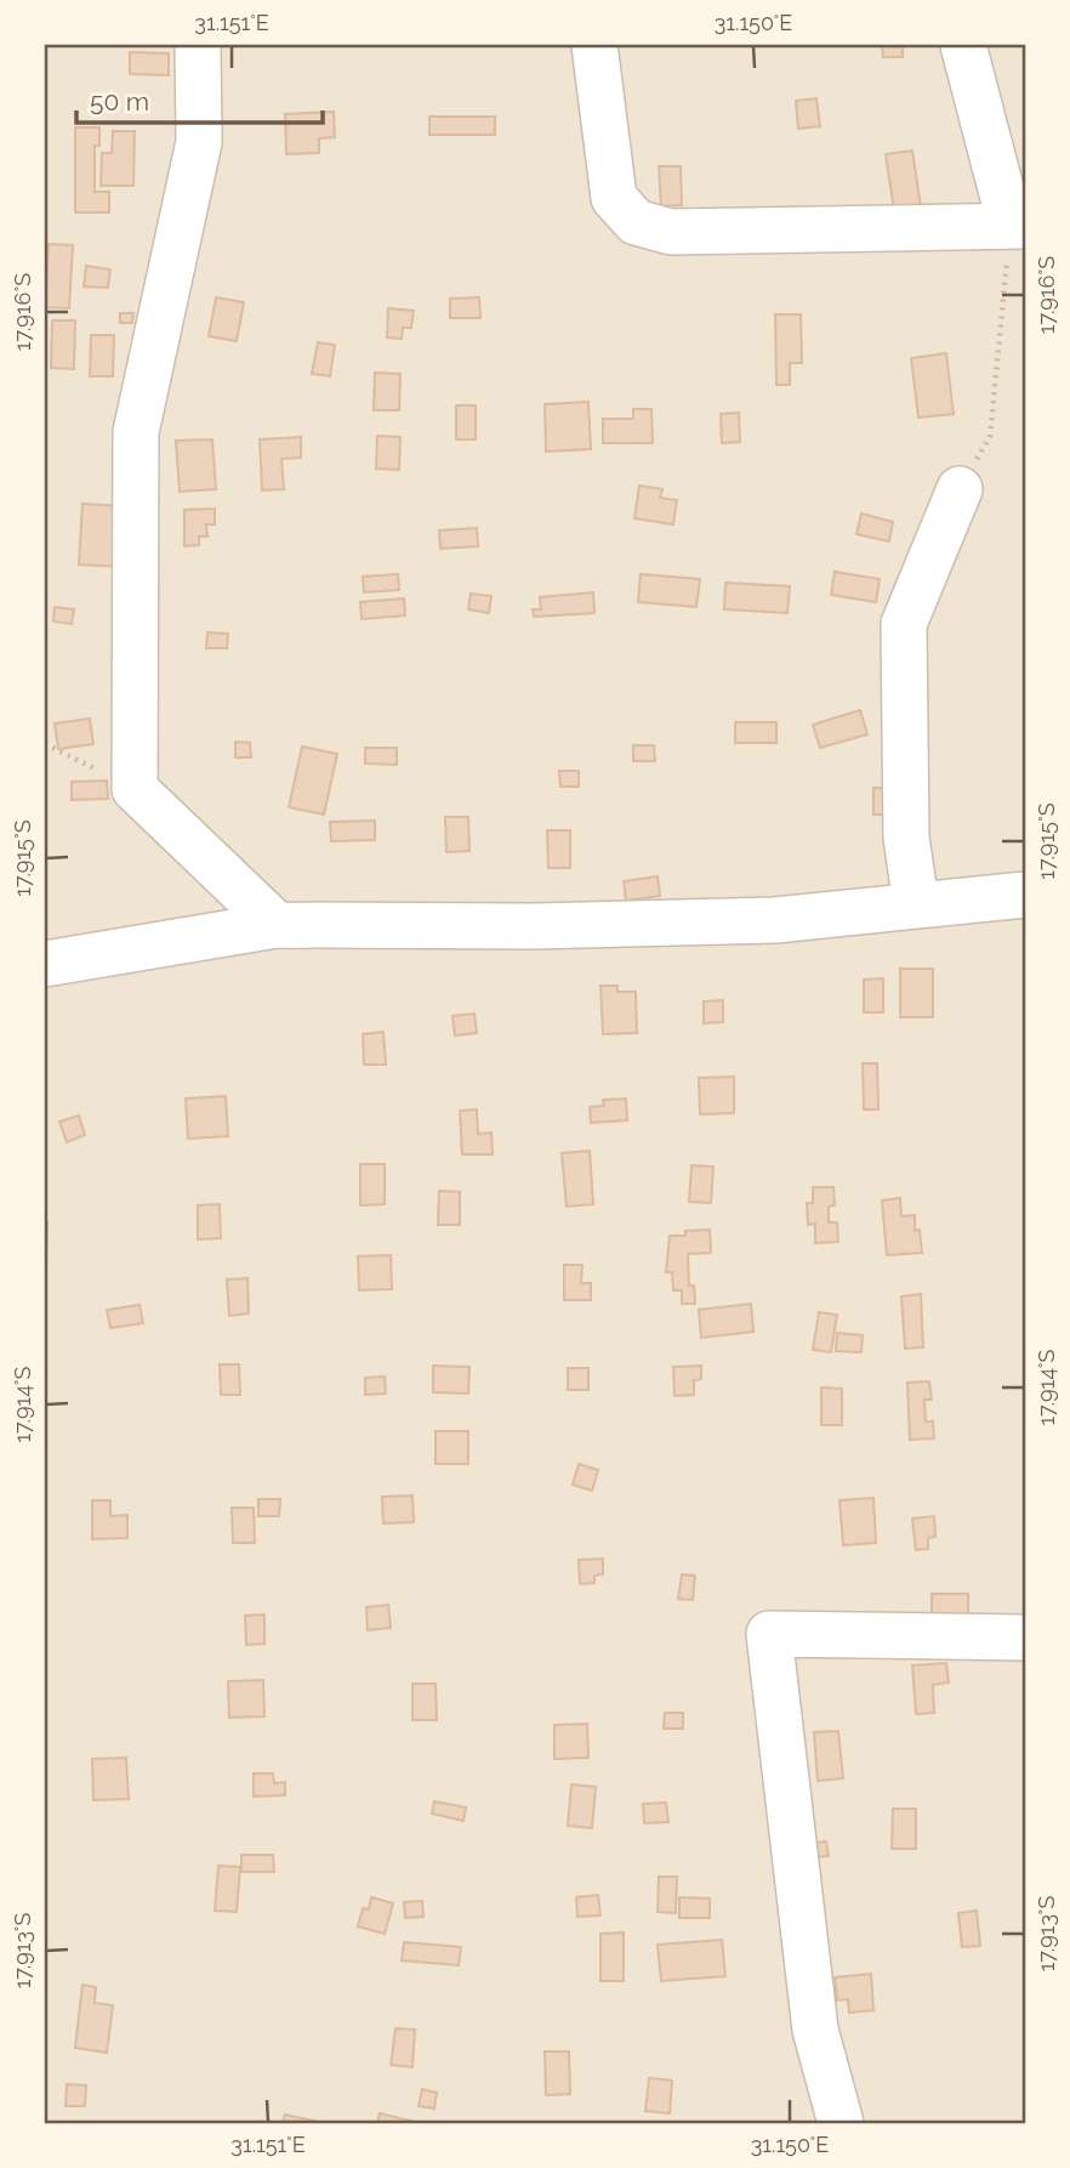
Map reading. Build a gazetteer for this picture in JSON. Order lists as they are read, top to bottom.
{
  "scale_bar": "50 m",
  "coordinates": [
    "31.151°E",
    "31.150°E",
    "17.916°S",
    "17.915°S",
    "17.914°S",
    "17.913°S"
  ]
}
